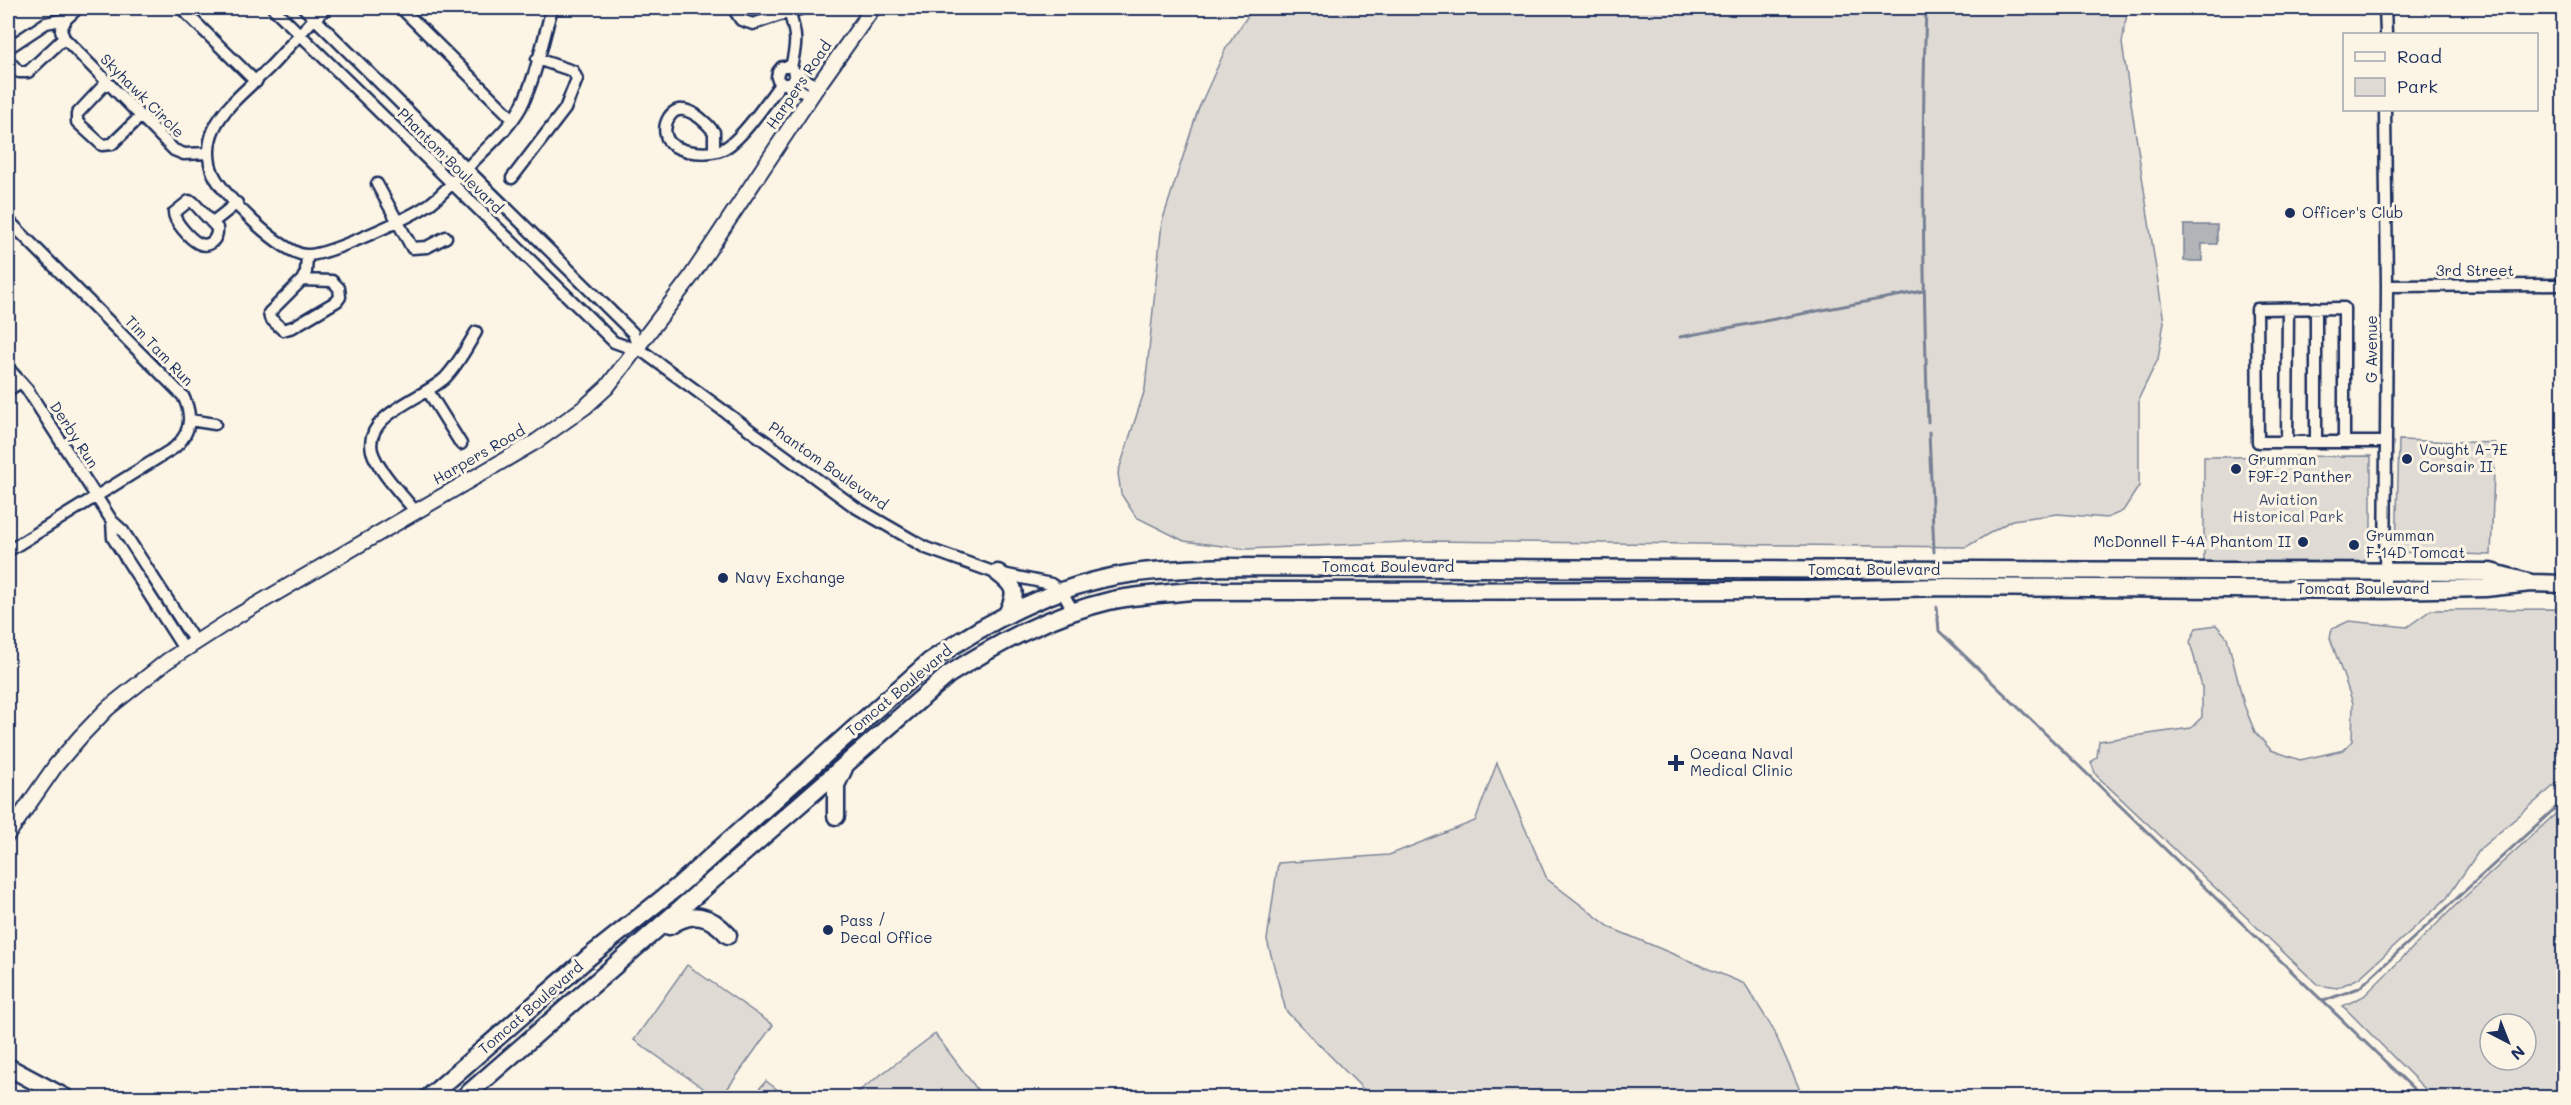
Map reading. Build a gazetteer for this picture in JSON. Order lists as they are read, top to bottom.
{
  "streets": {
    "main road": ["Tomcat Boulevard"],
    "street": [
      "Harpers Road",
      "Skyhawk Circle",
      "Phantom Boulevard",
      "3rd Street",
      "G Avenue",
      "Tim Tam Run",
      "Derby Run"
    ]
  },
  "crossings": [
    ["Harpers Road", "Phantom Boulevard"],
    ["Harpers Road", "Derby Run"],
    ["Phantom Boulevard", "Tomcat Boulevard"],
    ["3rd Street", "G Avenue"],
    ["G Avenue", "Tomcat Boulevard"]
  ],
  "parks": ["Aviation Historical Park"],
  "places": {
    "other": [
      "Officer's Club",
      "Vought A-7E Corsair II",
      "Grumman F9F-2 Panther",
      "McDonnell F-4A Phantom II",
      "Grumman F-14D Tomcat",
      "Navy Exchange",
      "Pass / Decal Office"
    ],
    "health": ["Oceana Naval Medical Clinic"]
  },
  "legend": ["Road", "Park"],
  "north": "bottom right"
}
